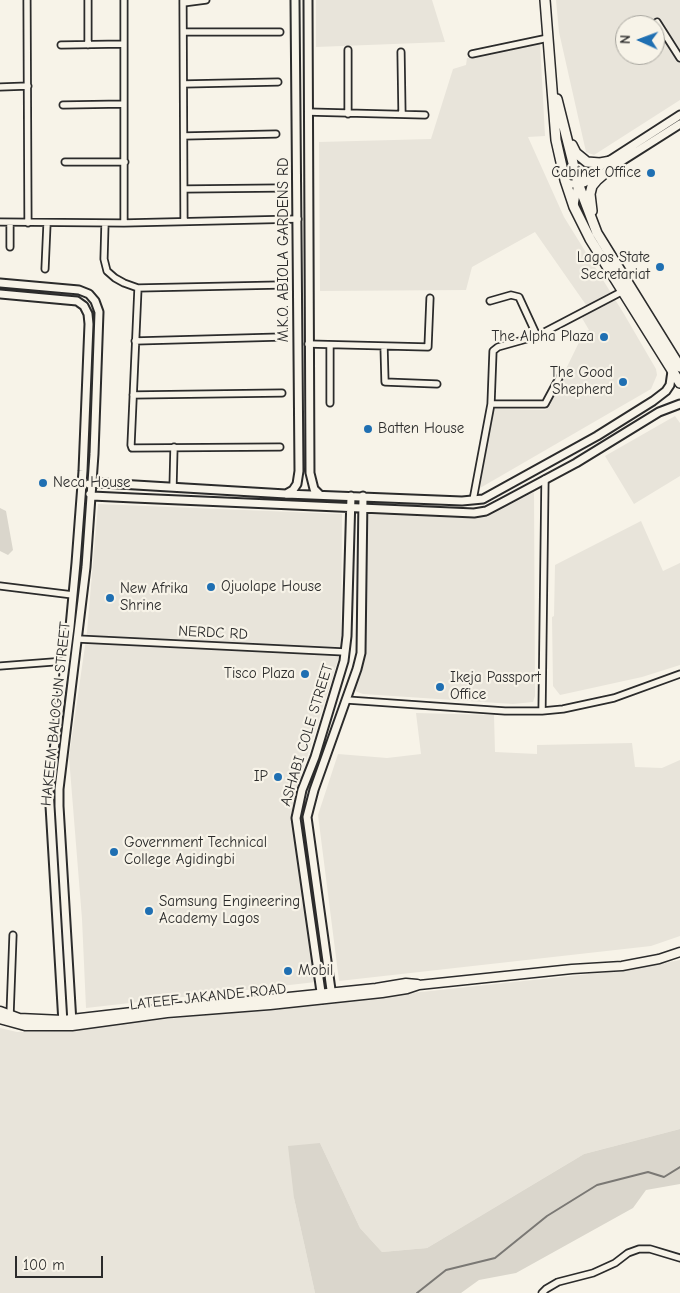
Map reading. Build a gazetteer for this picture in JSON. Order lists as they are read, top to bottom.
{
  "streets": {
    "main road": ["LATEEF JAKANDE ROAD"],
    "street": [
      "M.K.O. ABIOLA GARDENS RD",
      "NERDC RD",
      "HAKEEM BALOGUN STREET",
      "ASHABI COLE STREET"
    ]
  },
  "crossings": [
    ["NERDC RD", "HAKEEM BALOGUN STREET"],
    ["NERDC RD", "ASHABI COLE STREET"],
    ["HAKEEM BALOGUN STREET", "LATEEF JAKANDE ROAD"],
    ["ASHABI COLE STREET", "LATEEF JAKANDE ROAD"]
  ],
  "places": [
    "Cabinet Office",
    "Lagos State Secretariat",
    "The Alpha Plaza",
    "The Good Shepherd",
    "Batten House",
    "Neca House",
    "Ojuolape House",
    "New Afrika Shrine",
    "Tisco Plaza",
    "Ikeja Passport Office",
    "IP",
    "Government Technical College Agidingbi",
    "Samsung Engineering Academy Lagos",
    "Mobil"
  ],
  "scale_bar": "100 m",
  "north": "left"
}
